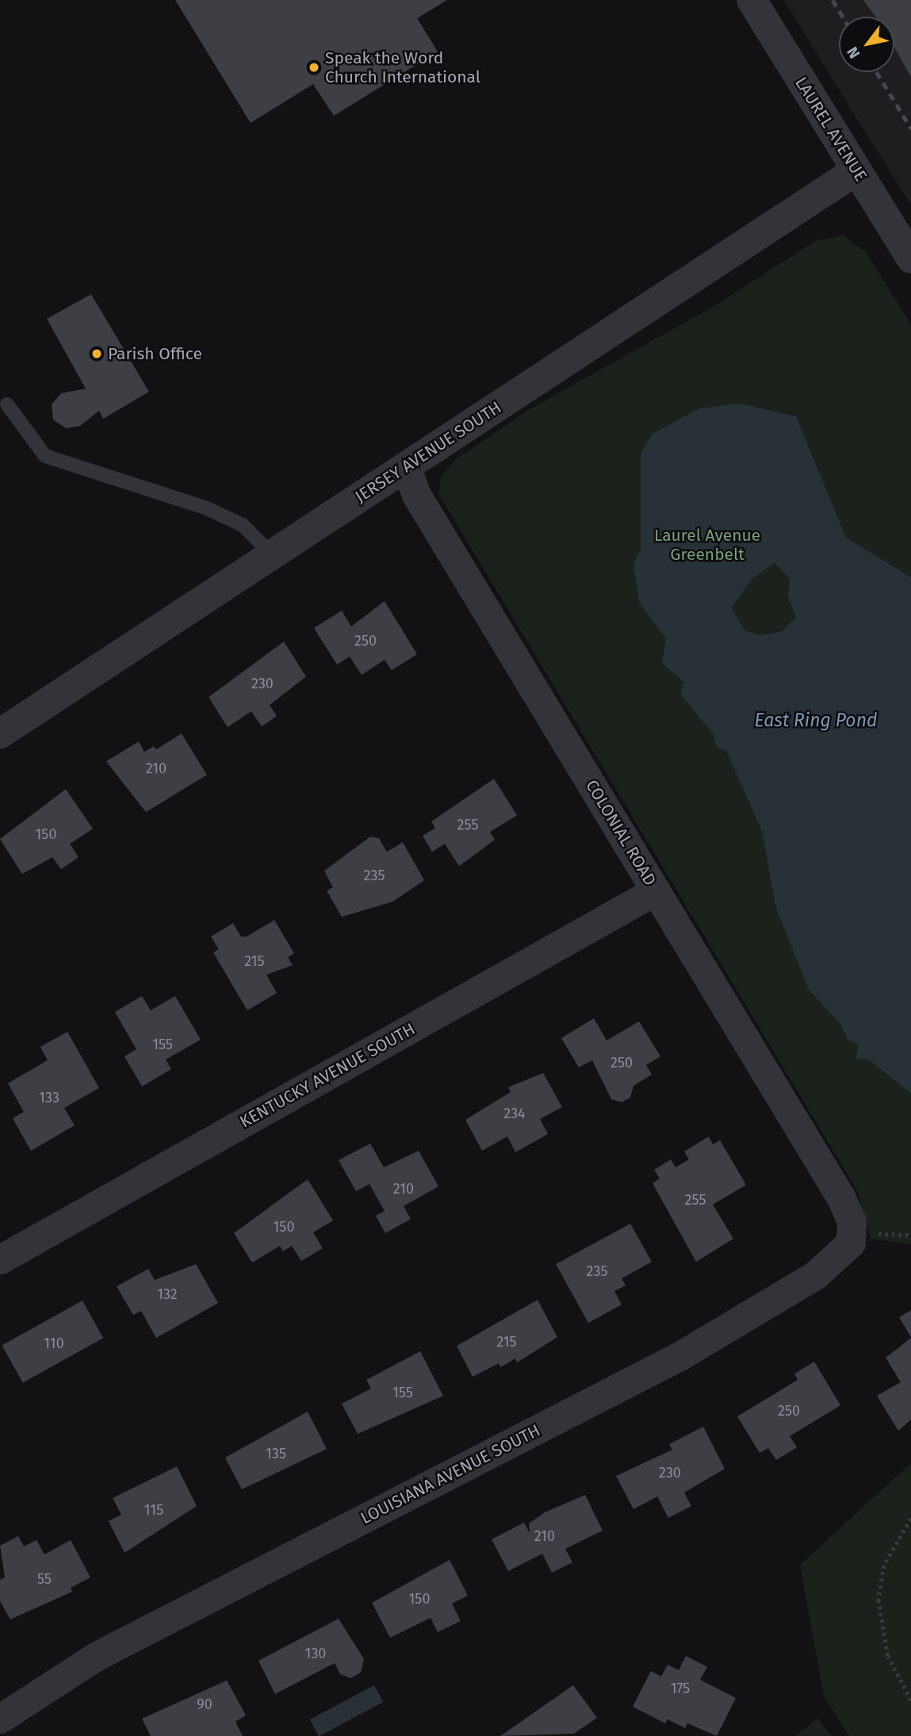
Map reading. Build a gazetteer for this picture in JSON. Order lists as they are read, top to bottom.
{
  "streets": {
    "street": [
      "LAUREL AVENUE",
      "JERSEY AVENUE SOUTH",
      "COLONIAL ROAD",
      "KENTUCKY AVENUE SOUTH",
      "LOUISIANA AVENUE SOUTH"
    ]
  },
  "crossings": [
    ["LAUREL AVENUE", "JERSEY AVENUE SOUTH"],
    ["JERSEY AVENUE SOUTH", "COLONIAL ROAD"],
    ["COLONIAL ROAD", "KENTUCKY AVENUE SOUTH"],
    ["COLONIAL ROAD", "LOUISIANA AVENUE SOUTH"]
  ],
  "water": ["East Ring Pond"],
  "parks": ["Laurel Avenue Greenbelt"],
  "places": ["Speak the Word Church International", "Parish Office"],
  "house_numbers": [
    "250",
    "230",
    "210",
    "255",
    "150",
    "235",
    "215",
    "155",
    "250",
    "133",
    "234",
    "210",
    "255",
    "150",
    "235",
    "132",
    "215",
    "110",
    "155",
    "250",
    "135",
    "230",
    "115",
    "210",
    "55",
    "150",
    "130",
    "175",
    "90"
  ],
  "north": "bottom left"
}
